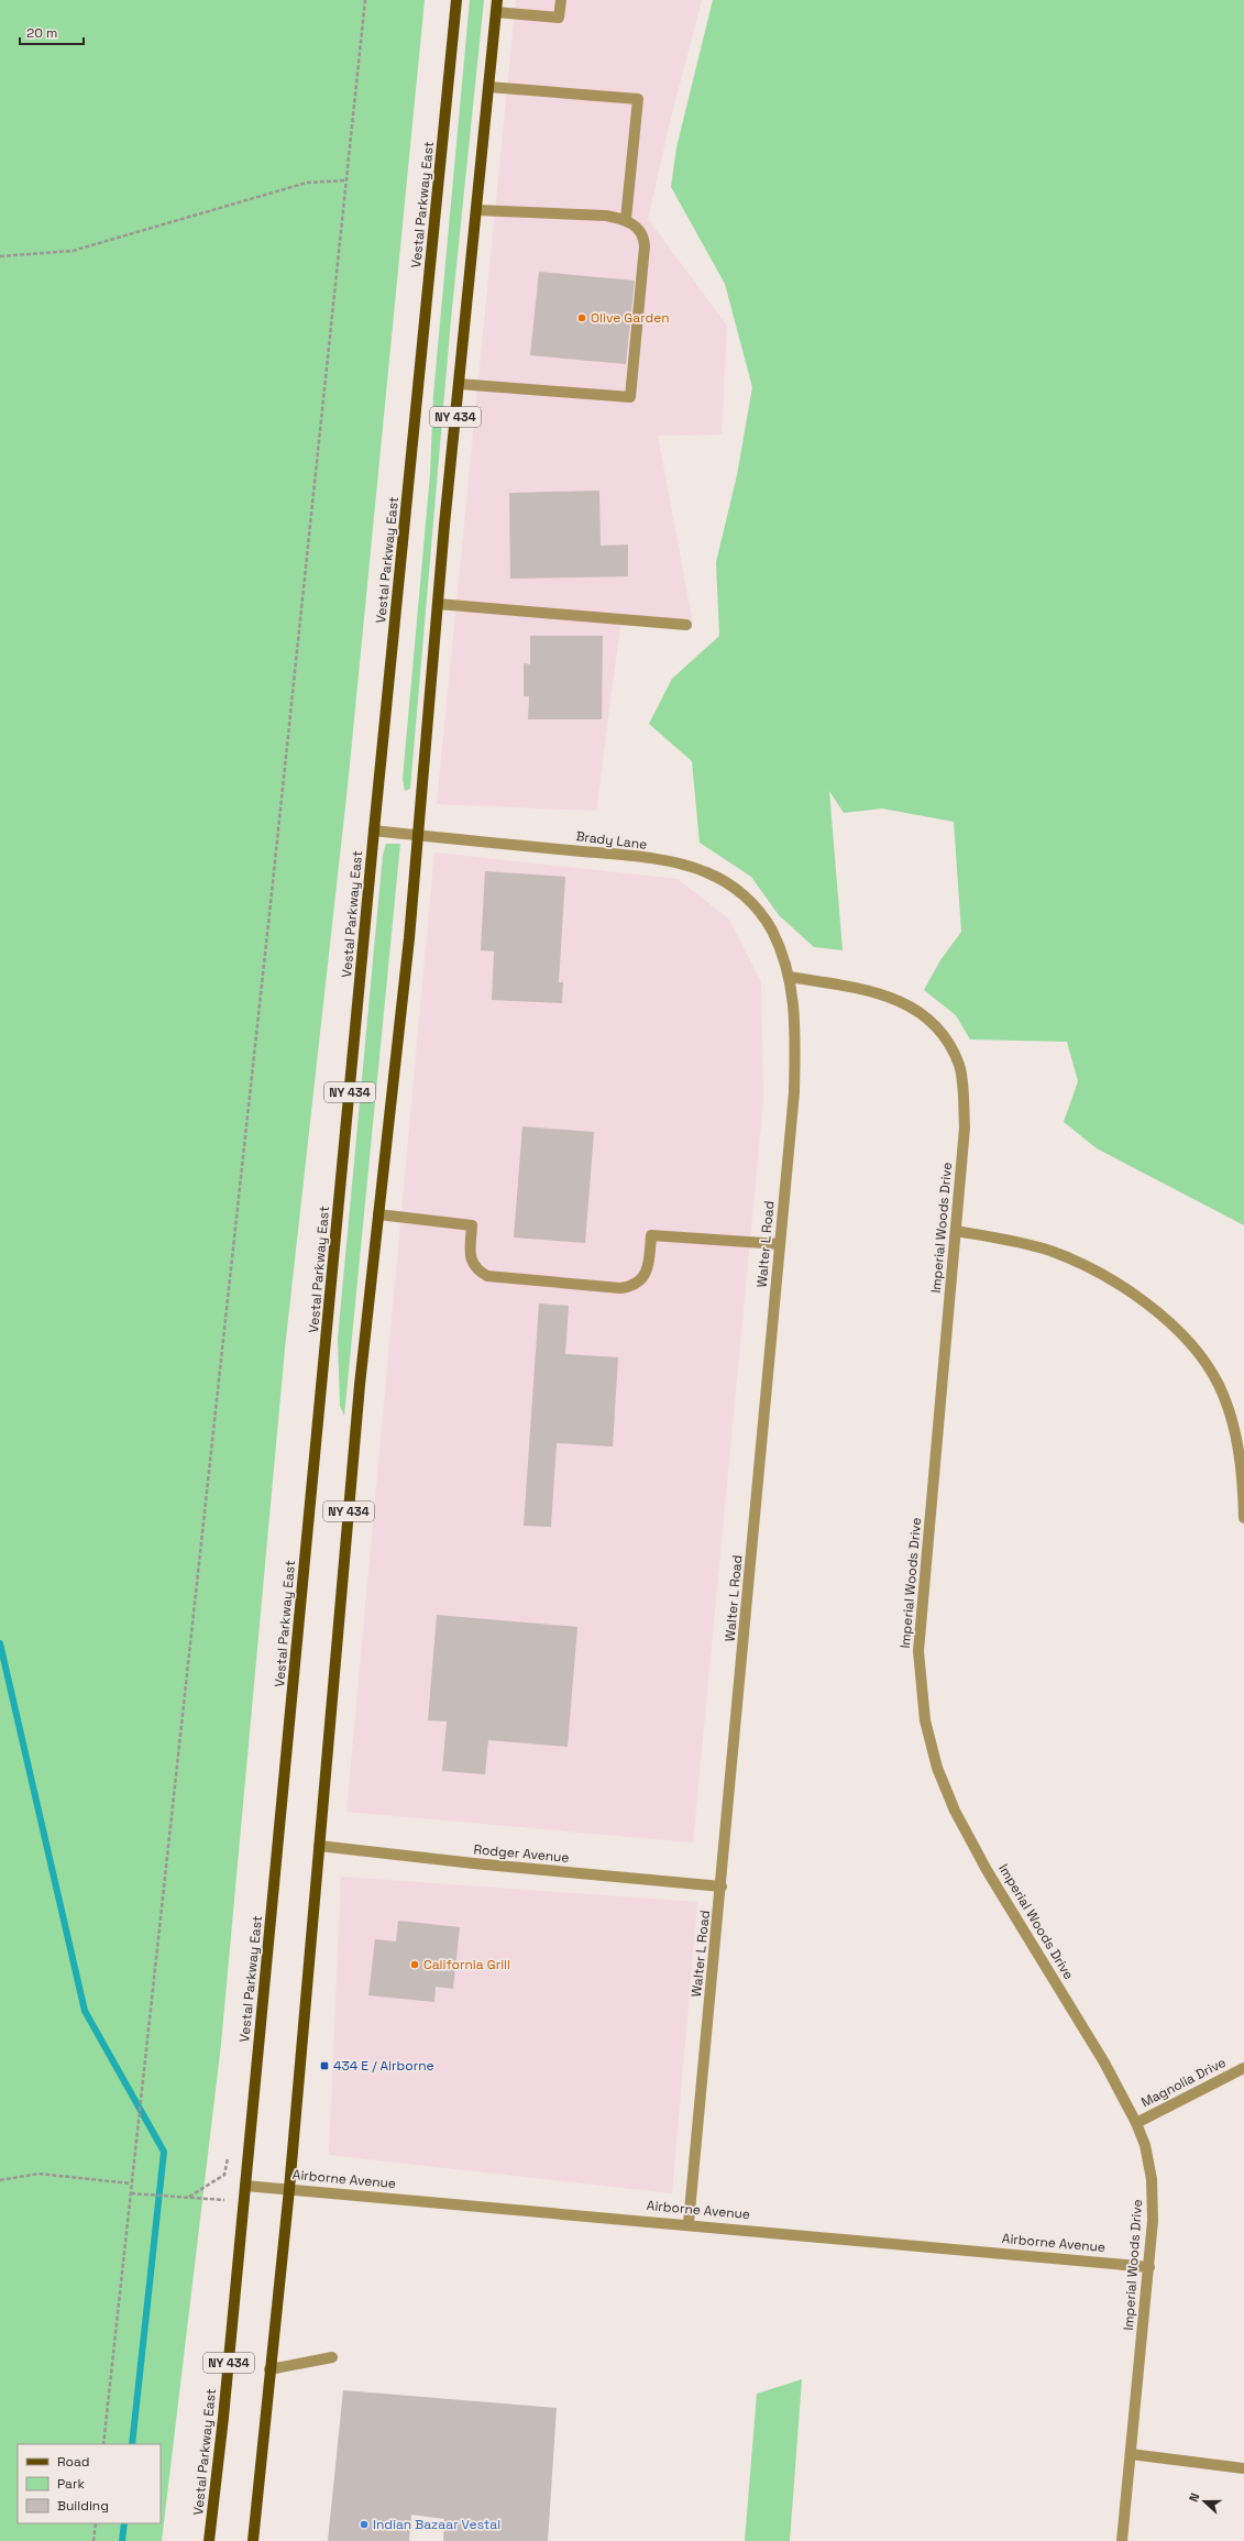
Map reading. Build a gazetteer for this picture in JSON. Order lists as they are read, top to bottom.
{
  "streets": {
    "main road": ["Vestal Parkway East", "NY 434"],
    "street": [
      "Brady Lane",
      "Imperial Woods Drive",
      "Walter L Road",
      "Rodger Avenue",
      "Magnolia Drive",
      "Airborne Avenue"
    ]
  },
  "crossings": [
    ["Vestal Parkway East", "Brady Lane"],
    ["Vestal Parkway East", "Airborne Avenue"],
    ["NY 434", "Brady Lane"],
    ["NY 434", "Rodger Avenue"],
    ["NY 434", "Airborne Avenue"],
    ["Brady Lane", "Imperial Woods Drive"],
    ["Brady Lane", "Walter L Road"],
    ["Imperial Woods Drive", "Walter L Road"],
    ["Imperial Woods Drive", "Magnolia Drive"],
    ["Imperial Woods Drive", "Airborne Avenue"],
    ["Walter L Road", "Rodger Avenue"],
    ["Walter L Road", "Airborne Avenue"]
  ],
  "places": {
    "other": ["Olive Garden", "California Grill", "Indian Bazaar Vestal"],
    "transit": ["434 E / Airborne"]
  },
  "legend": ["Road", "Park", "Building"],
  "scale_bar": "20 m",
  "north": "left"
}
